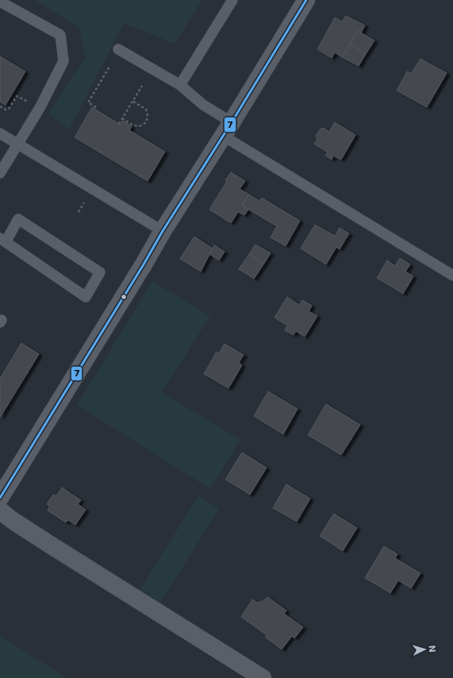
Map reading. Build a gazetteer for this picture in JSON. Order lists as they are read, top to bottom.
{
  "lines": ["transit line 7"],
  "north": "right"
}
